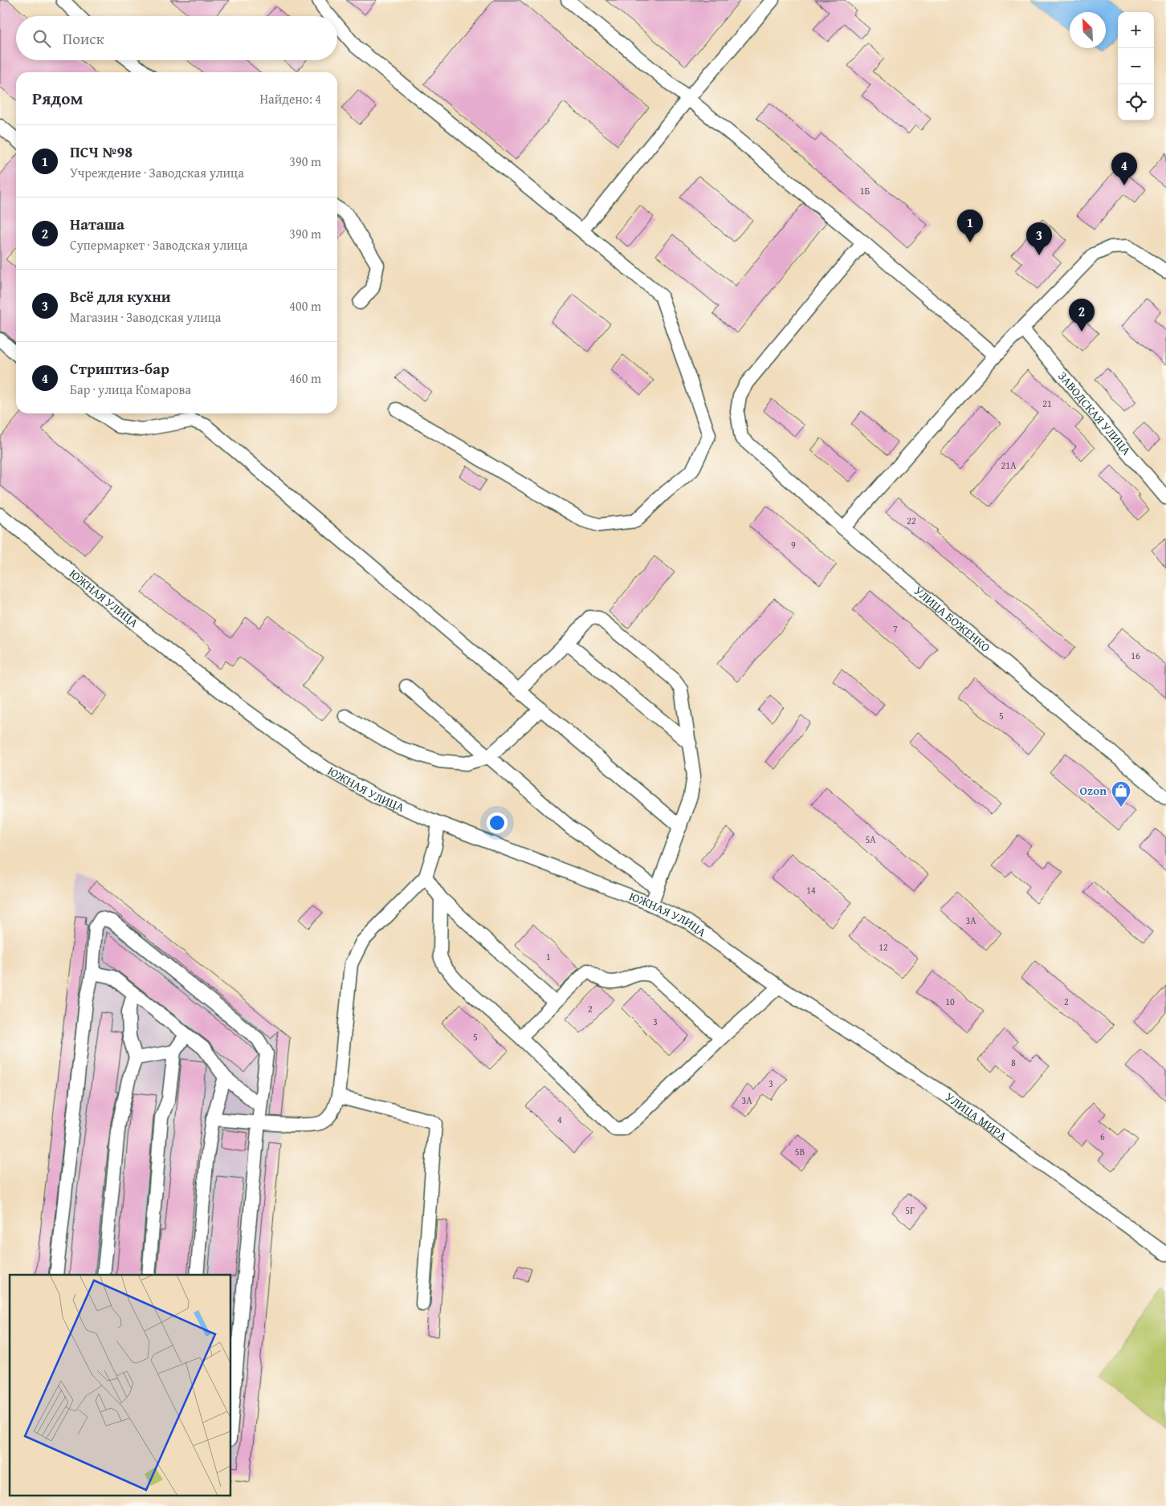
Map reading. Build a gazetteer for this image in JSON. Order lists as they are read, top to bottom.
{
  "streets": {
    "street": [
      "ЗАВОДСКАЯ УЛИЦА",
      "ЮЖНАЯ УЛИЦА",
      "УЛИЦА БОЖЕНКО",
      "УЛИЦА МИРА"
    ]
  },
  "crossings": [
    ["ЮЖНАЯ УЛИЦА", "УЛИЦА МИРА"]
  ],
  "places": {
    "shop": ["Ozon"]
  },
  "house_numbers": [
    "1Б",
    "21",
    "21А",
    "22",
    "9",
    "7",
    "16",
    "5",
    "5А",
    "14",
    "3А",
    "12",
    "1",
    "10",
    "2",
    "2",
    "3",
    "5",
    "8",
    "3",
    "3А",
    "4",
    "6",
    "5В",
    "5Г"
  ],
  "north": "top left",
  "page": {
    "map_buttons": ["+", "−"],
    "search": "Поиск",
    "heading": ["Рядом", "Найдено: 4"],
    "list": [
      {
        "mark": "1",
        "name": "ПСЧ №98",
        "note": "Учреждение · Заводская улица",
        "value": "390 m"
      },
      {
        "mark": "2",
        "name": "Наташа",
        "note": "Супермаркет · Заводская улица",
        "value": "390 m"
      },
      {
        "mark": "3",
        "name": "Всё для кухни",
        "note": "Магазин · Заводская улица",
        "value": "400 m"
      },
      {
        "mark": "4",
        "name": "Стриптиз-бар",
        "note": "Бар · улица Комарова",
        "value": "460 m"
      }
    ],
    "pins": [
      "4",
      "1",
      "3",
      "2"
    ]
  }
}
